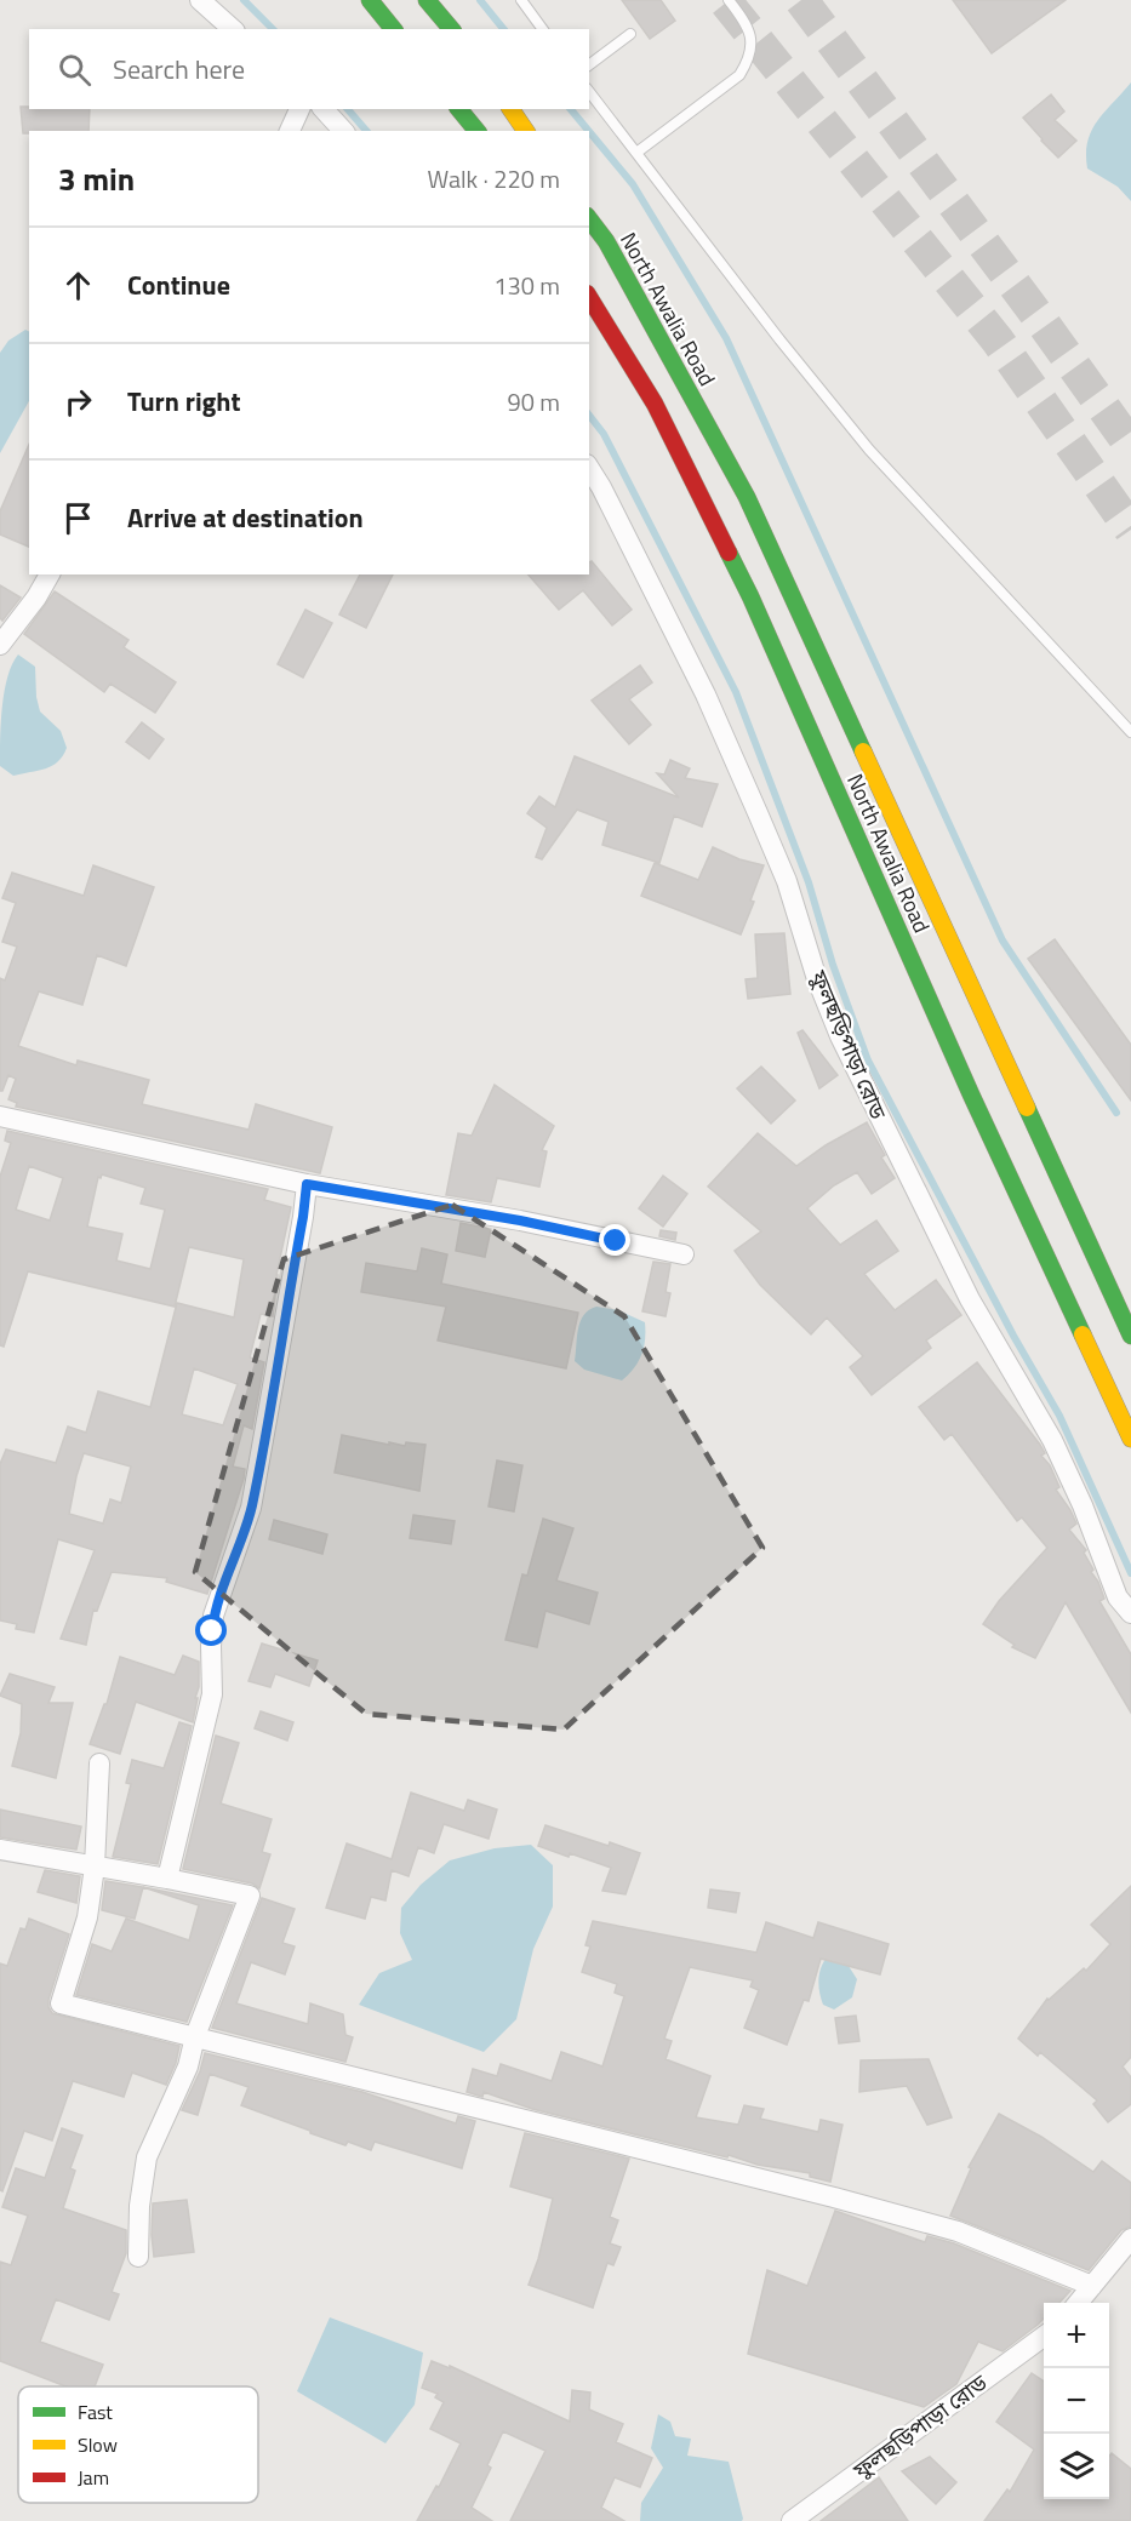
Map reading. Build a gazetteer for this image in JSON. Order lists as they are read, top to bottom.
{
  "streets": {
    "main road": ["North Awalia Road"],
    "street": ["ফুলছড়িপাড়া রোড"]
  },
  "legend": ["Fast", "Slow", "Jam"],
  "page": {
    "search": "Search here",
    "heading": ["3 min", "Walk · 220 m"],
    "list": [
      ["Continue", "130 m"],
      ["Turn right", "90 m"],
      "Arrive at destination"
    ],
    "map_buttons": ["+", "−"]
  }
}
